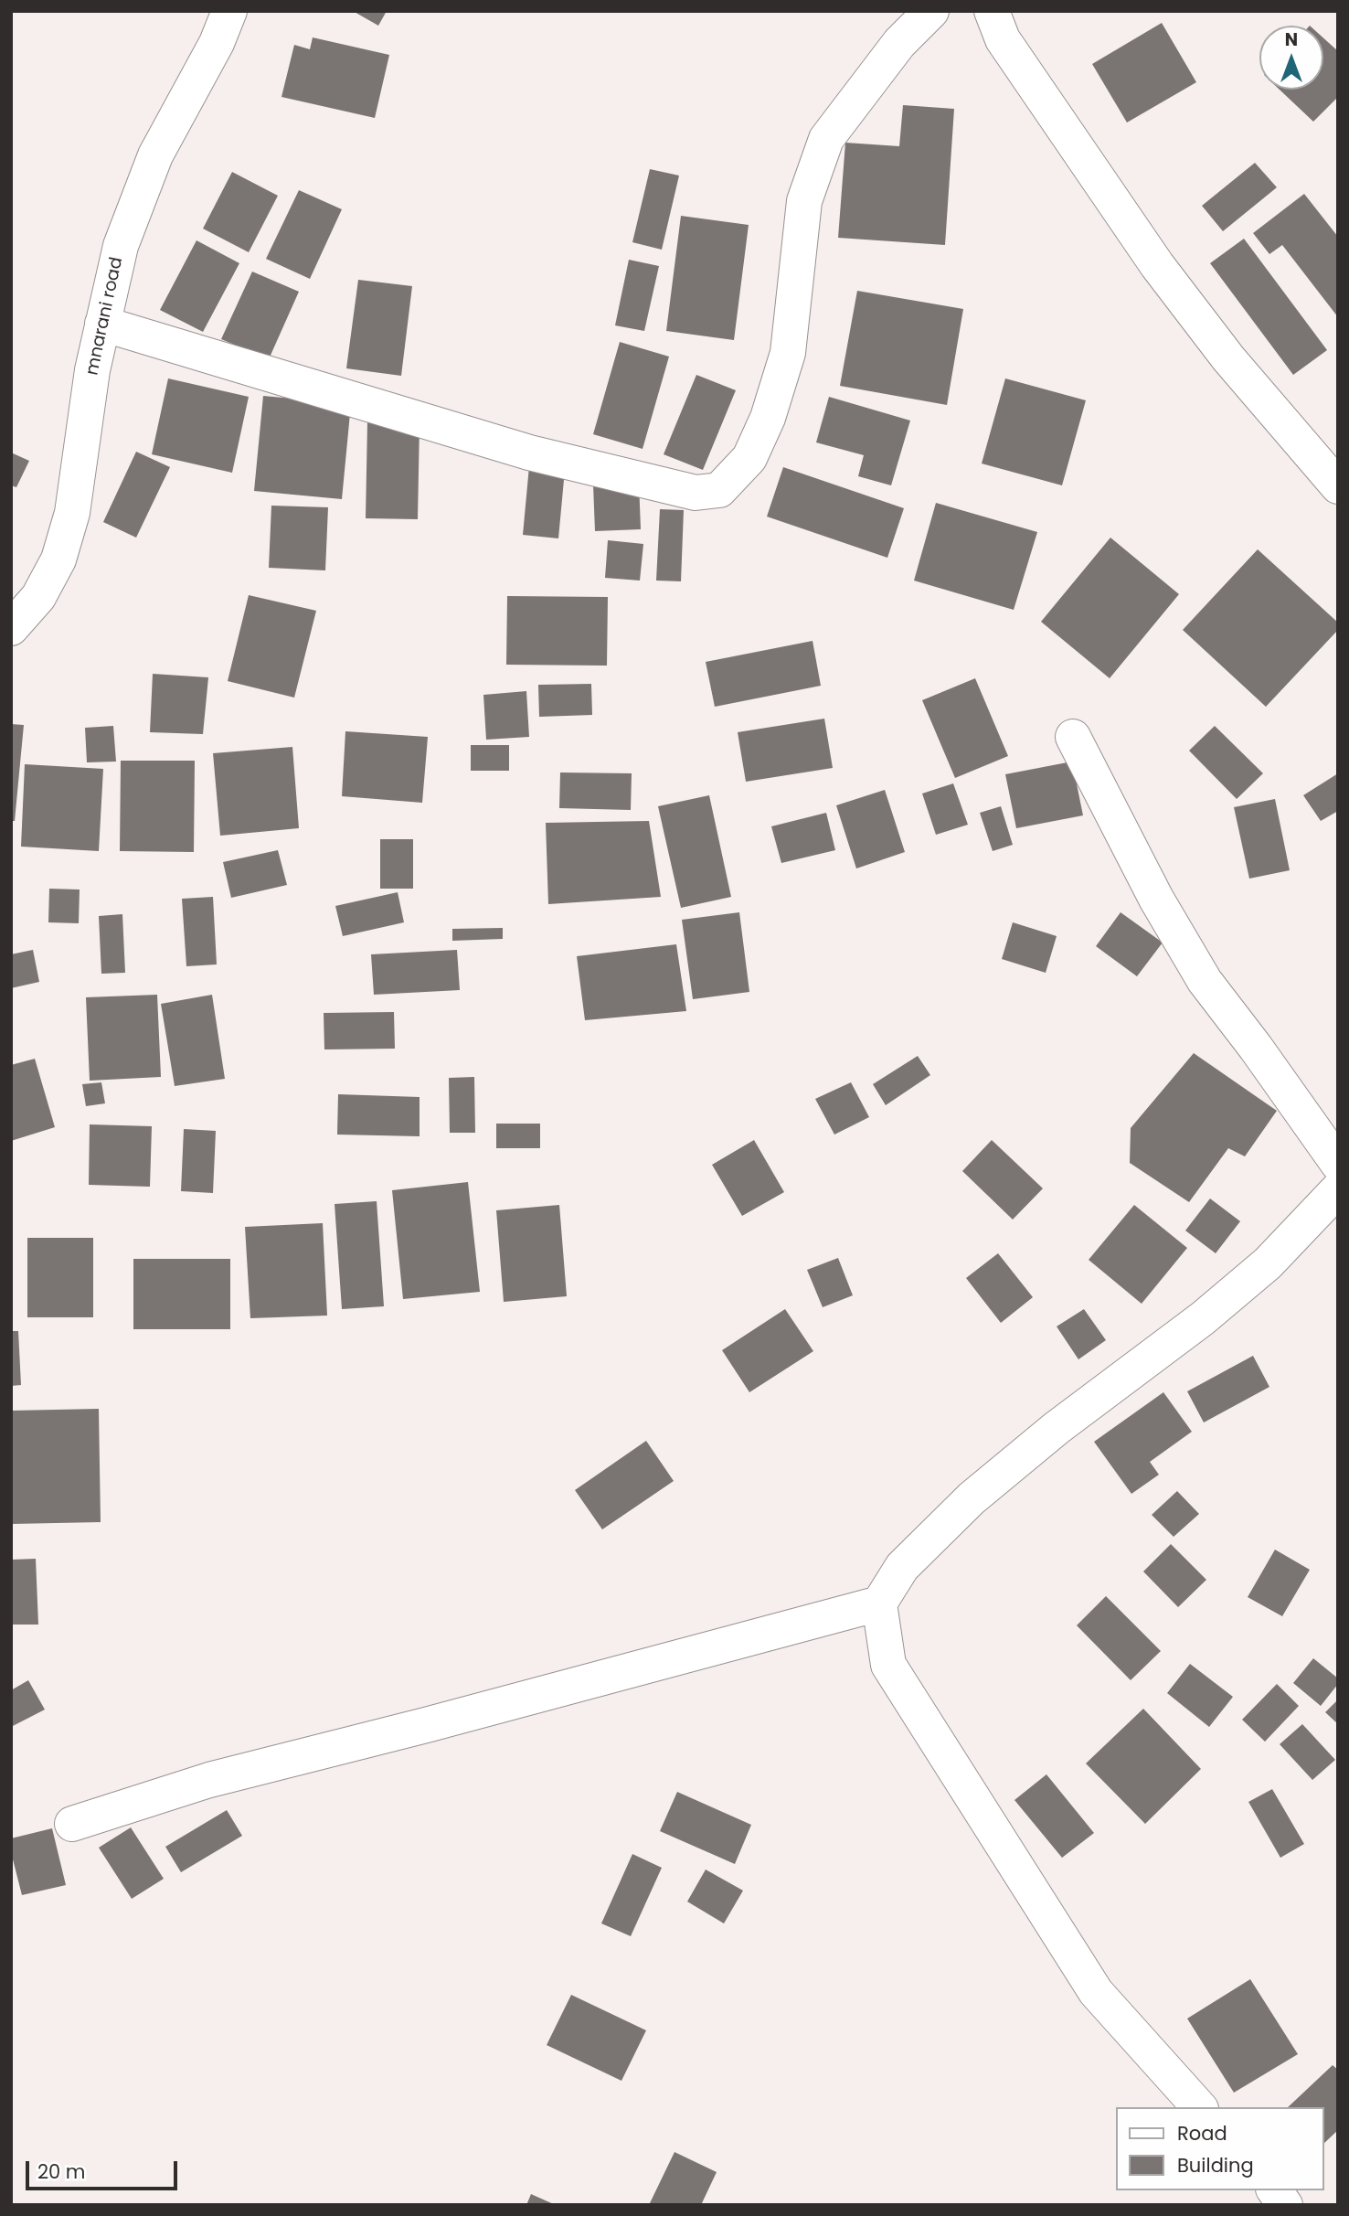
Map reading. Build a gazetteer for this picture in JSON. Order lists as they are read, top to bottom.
{
  "streets": {
    "street": ["mnarani road"]
  },
  "legend": ["Road", "Building"],
  "scale_bar": "20 m",
  "north": "top"
}
